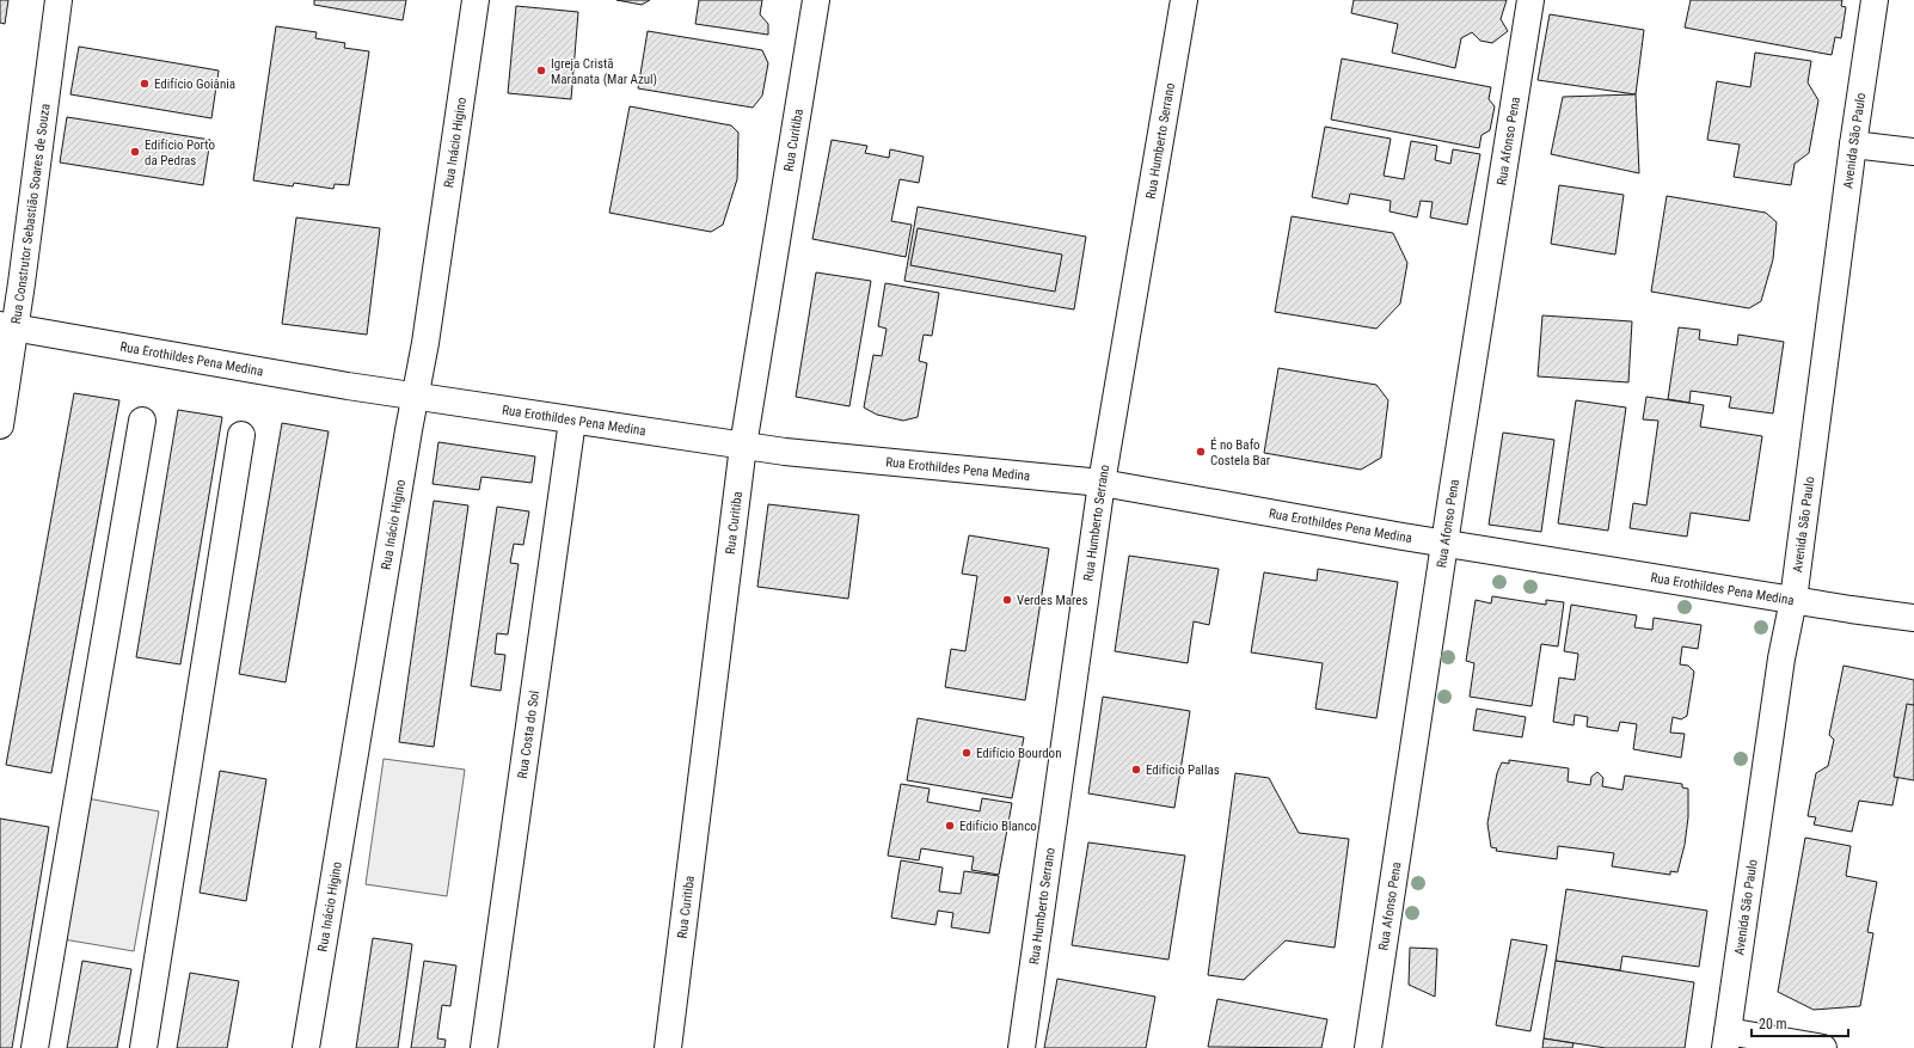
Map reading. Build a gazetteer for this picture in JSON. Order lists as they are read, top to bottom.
{
  "streets": {
    "street": [
      "Rua Curitiba",
      "Rua Humberto Serrano",
      "Rua Afonso Pena",
      "Avenida São Paulo",
      "Rua Inácio Higino",
      "Rua Construtor Sebastião Soares de Souza",
      "Rua Erothildes Pena Medina",
      "Rua Costa do Sol"
    ]
  },
  "crossings": [
    ["Rua Curitiba", "Rua Erothildes Pena Medina"],
    ["Rua Humberto Serrano", "Rua Erothildes Pena Medina"],
    ["Rua Afonso Pena", "Rua Erothildes Pena Medina"],
    ["Avenida São Paulo", "Rua Erothildes Pena Medina"],
    ["Rua Inácio Higino", "Rua Erothildes Pena Medina"],
    ["Rua Construtor Sebastião Soares de Souza", "Rua Erothildes Pena Medina"],
    ["Rua Erothildes Pena Medina", "Rua Costa do Sol"]
  ],
  "places": [
    "Igreja Cristã Maranata (Mar Azul)",
    "Edifício Goiânia",
    "Edifício Porto da Pedras",
    "É no Bafo Costela Bar",
    "Verdes Mares",
    "Edifício Bourdon",
    "Edifício Pallas",
    "Edifício Blanco"
  ],
  "scale_bar": "20 m"
}
